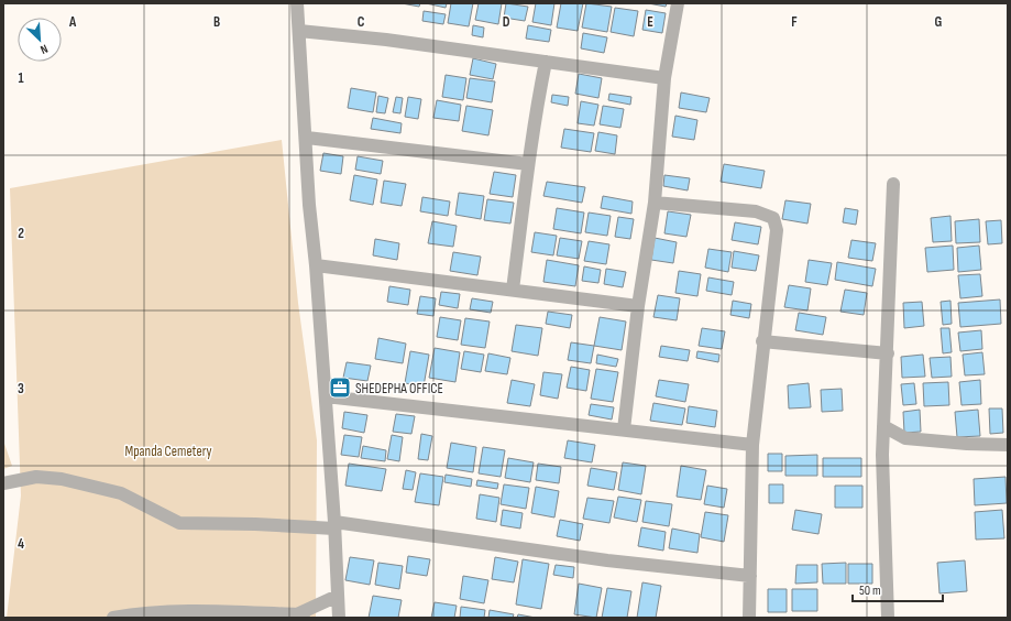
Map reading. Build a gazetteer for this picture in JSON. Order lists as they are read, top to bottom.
{
  "parks": ["Mpanda Cemetery"],
  "places": {
    "office": ["SHEDEPHA OFFICE"]
  },
  "scale_bar": "50 m",
  "north": "bottom right",
  "grid": {
    "columns": [
      "A",
      "B",
      "C",
      "D",
      "E",
      "F",
      "G"
    ],
    "rows": [
      "1",
      "2",
      "3",
      "4"
    ]
  }
}
